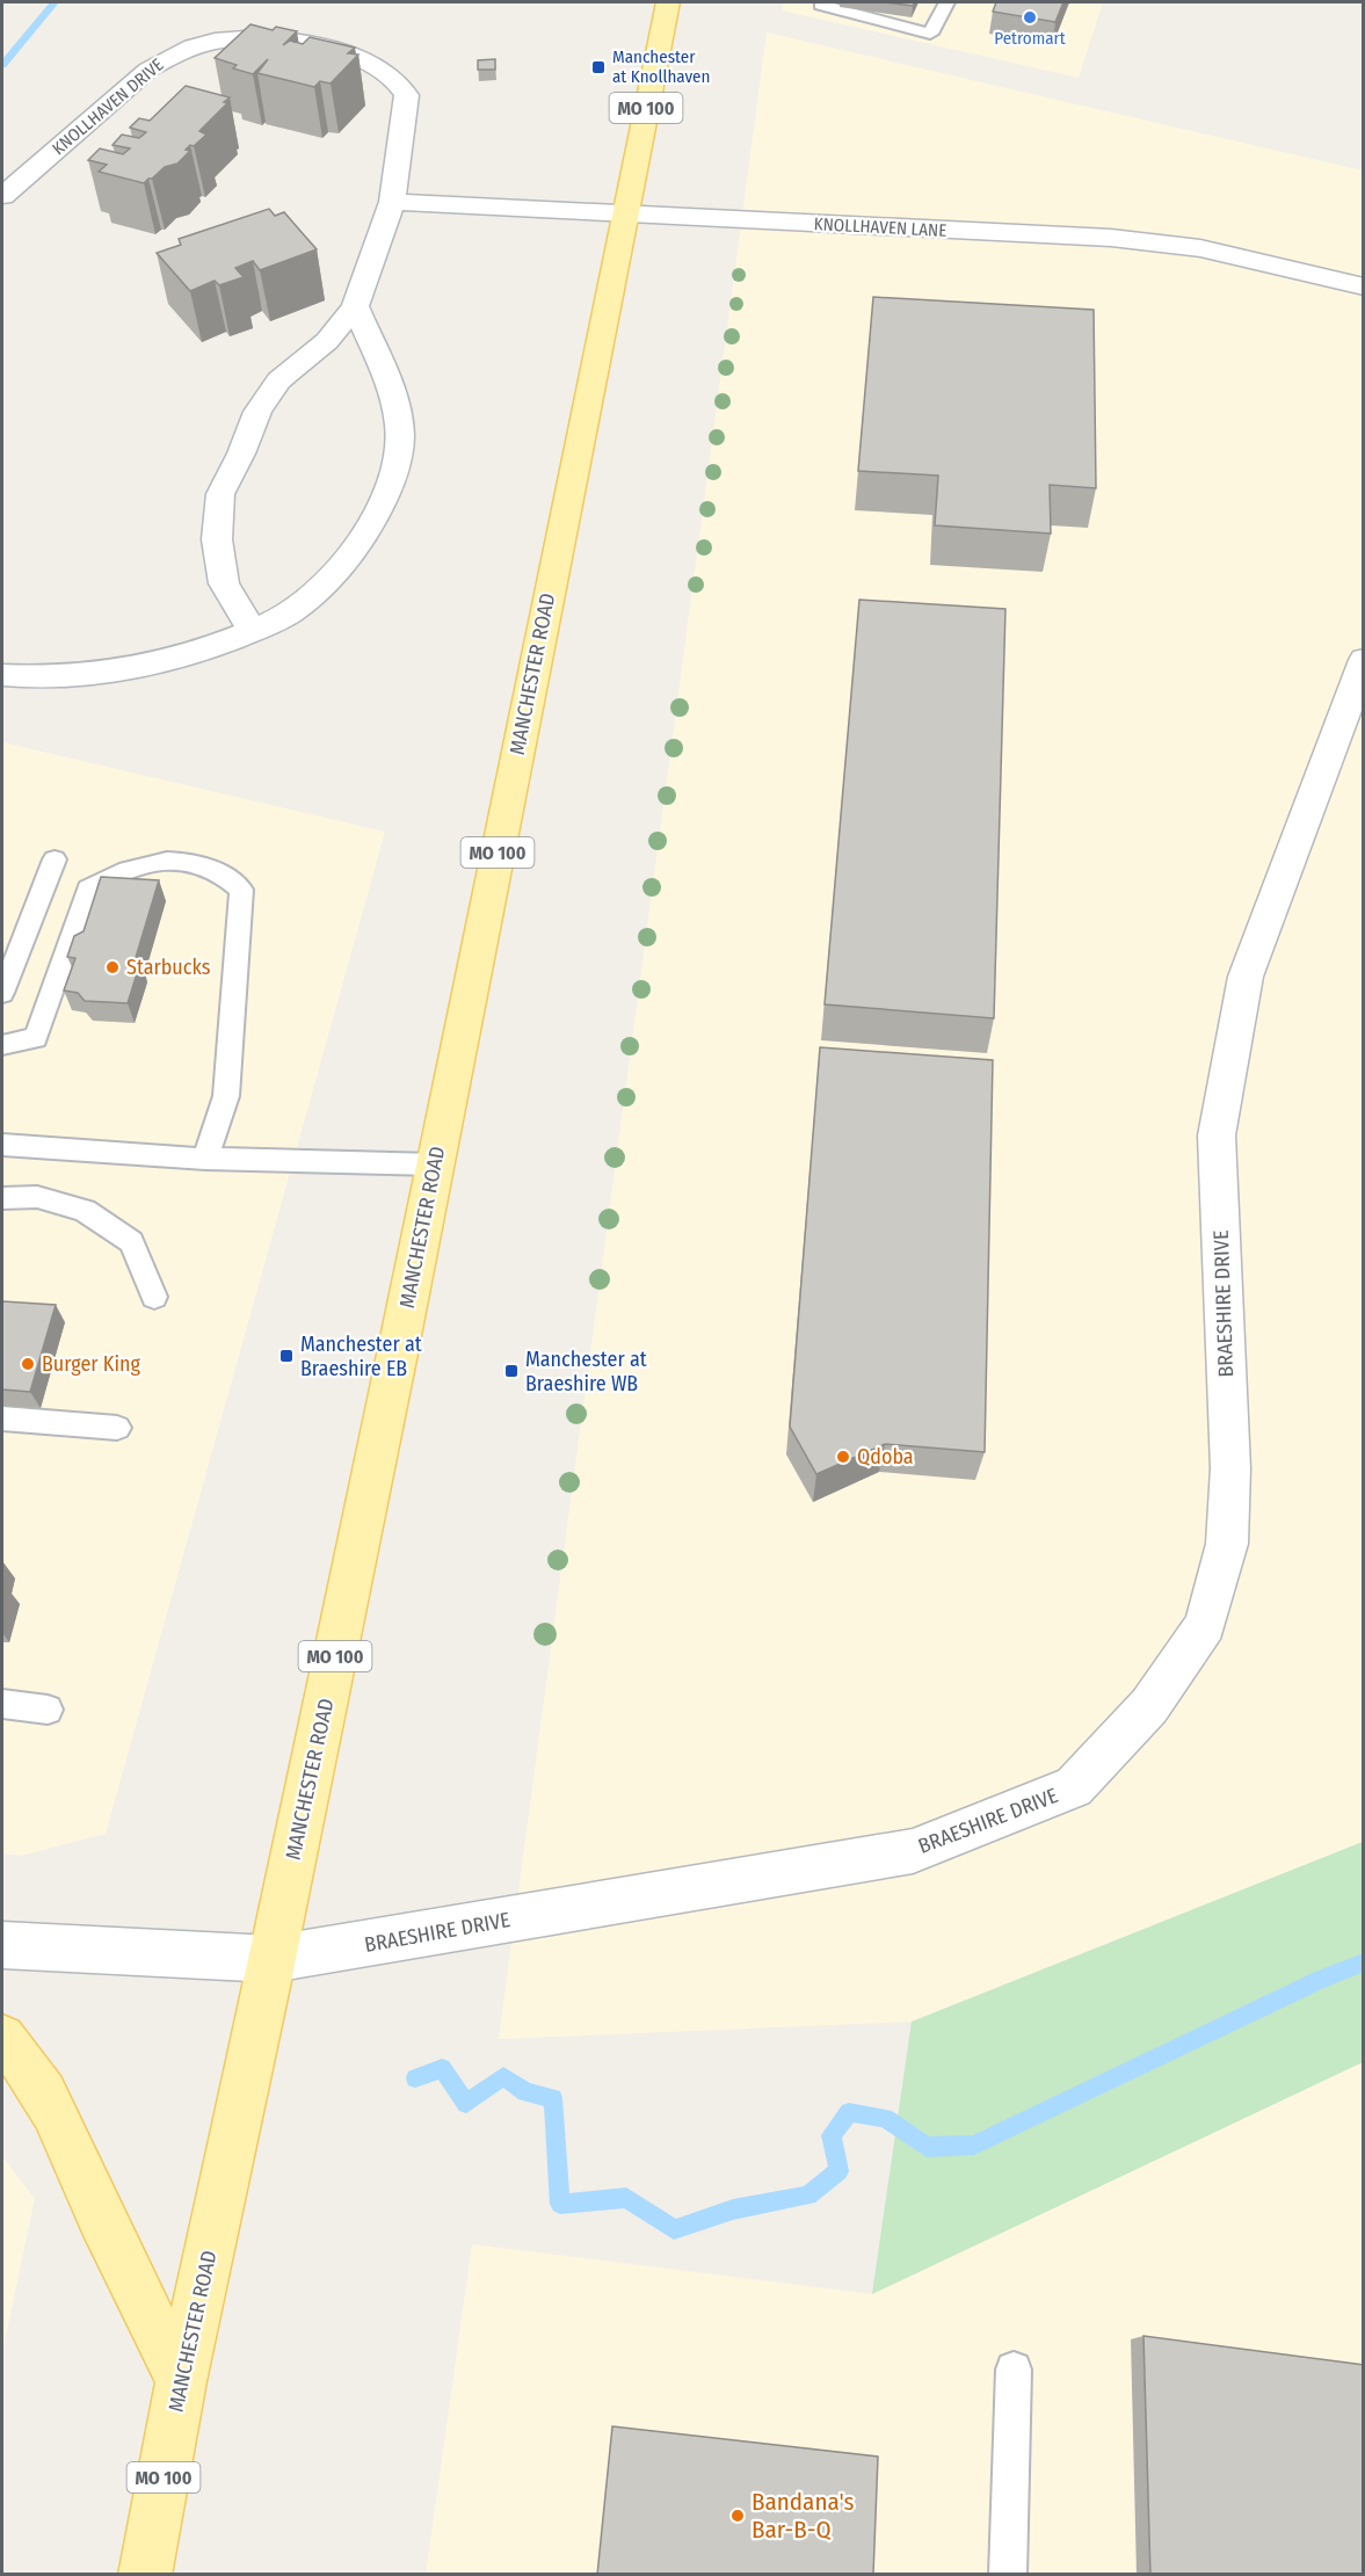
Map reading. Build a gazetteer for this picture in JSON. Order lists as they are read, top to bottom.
{
  "streets": {
    "main road": ["MO 100", "MANCHESTER ROAD"],
    "street": ["KNOLLHAVEN DRIVE", "KNOLLHAVEN LANE", "BRAESHIRE DRIVE"]
  },
  "crossings": [
    ["KNOLLHAVEN DRIVE", "KNOLLHAVEN LANE"],
    ["KNOLLHAVEN LANE", "MANCHESTER ROAD"],
    ["MANCHESTER ROAD", "BRAESHIRE DRIVE"]
  ],
  "places": {
    "other": [
      "Petromart",
      "Starbucks",
      "Burger King",
      "Qdoba",
      "Bandana's Bar-B-Q"
    ],
    "transit": ["Manchester at Knollhaven", "Manchester at Braeshire EB", "Manchester at Braeshire WB"]
  }
}
